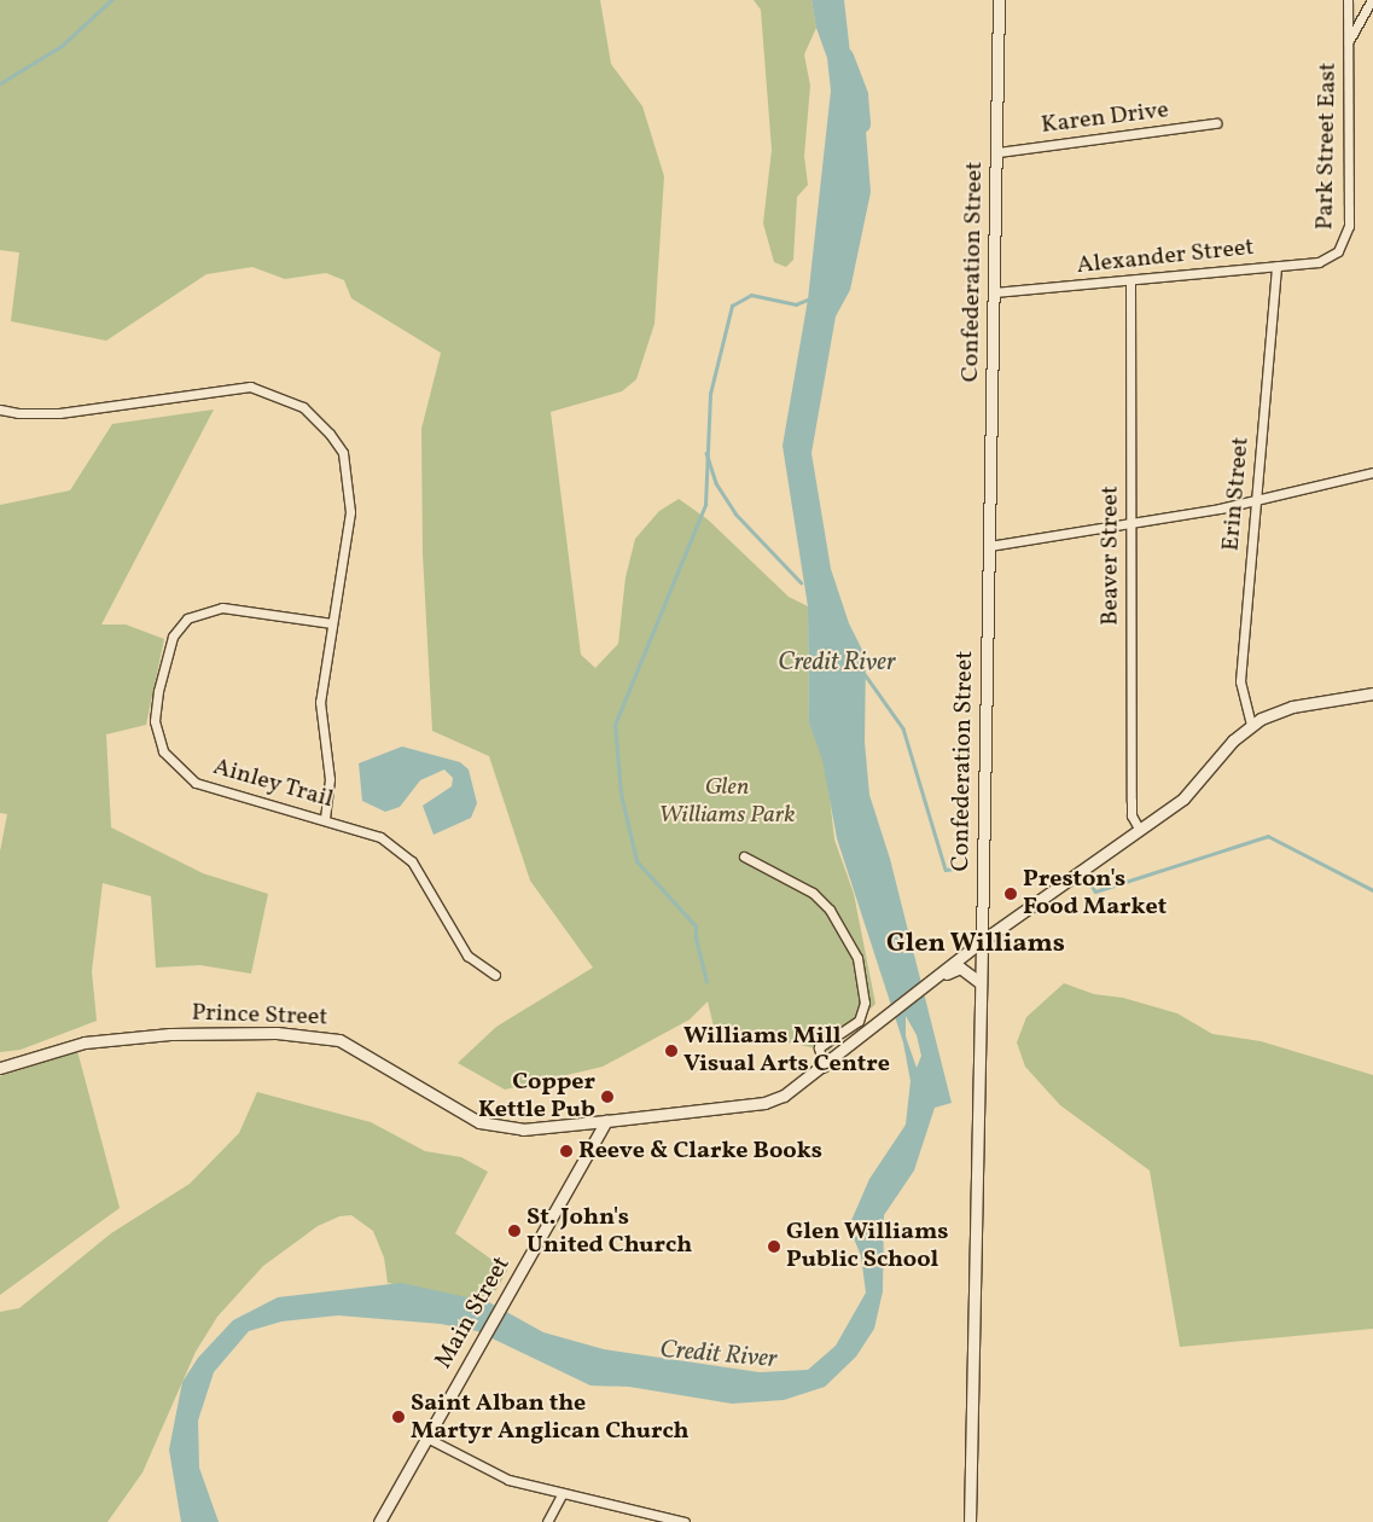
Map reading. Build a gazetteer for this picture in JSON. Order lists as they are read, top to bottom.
{
  "streets": {
    "main road": ["Confederation Street", "Prince Street", "Main Street"],
    "street": [
      "Karen Drive",
      "Park Street East",
      "Alexander Street",
      "Erin Street",
      "Beaver Street",
      "Ainley Trail"
    ]
  },
  "crossings": [
    ["Karen Drive", "Confederation Street"],
    ["Park Street East", "Alexander Street"],
    ["Alexander Street", "Confederation Street"],
    ["Alexander Street", "Erin Street"],
    ["Alexander Street", "Beaver Street"],
    ["Prince Street", "Main Street"]
  ],
  "districts": ["Glen Williams"],
  "water": ["Credit River"],
  "parks": ["Glen Williams Park"],
  "places": [
    "Preston's Food Market",
    "Williams Mill Visual Arts Centre",
    "Copper Kettle Pub",
    "Reeve & Clarke Books",
    "St. John's United Church",
    "Glen Williams Public School",
    "Saint Alban the Martyr Anglican Church"
  ]
}
